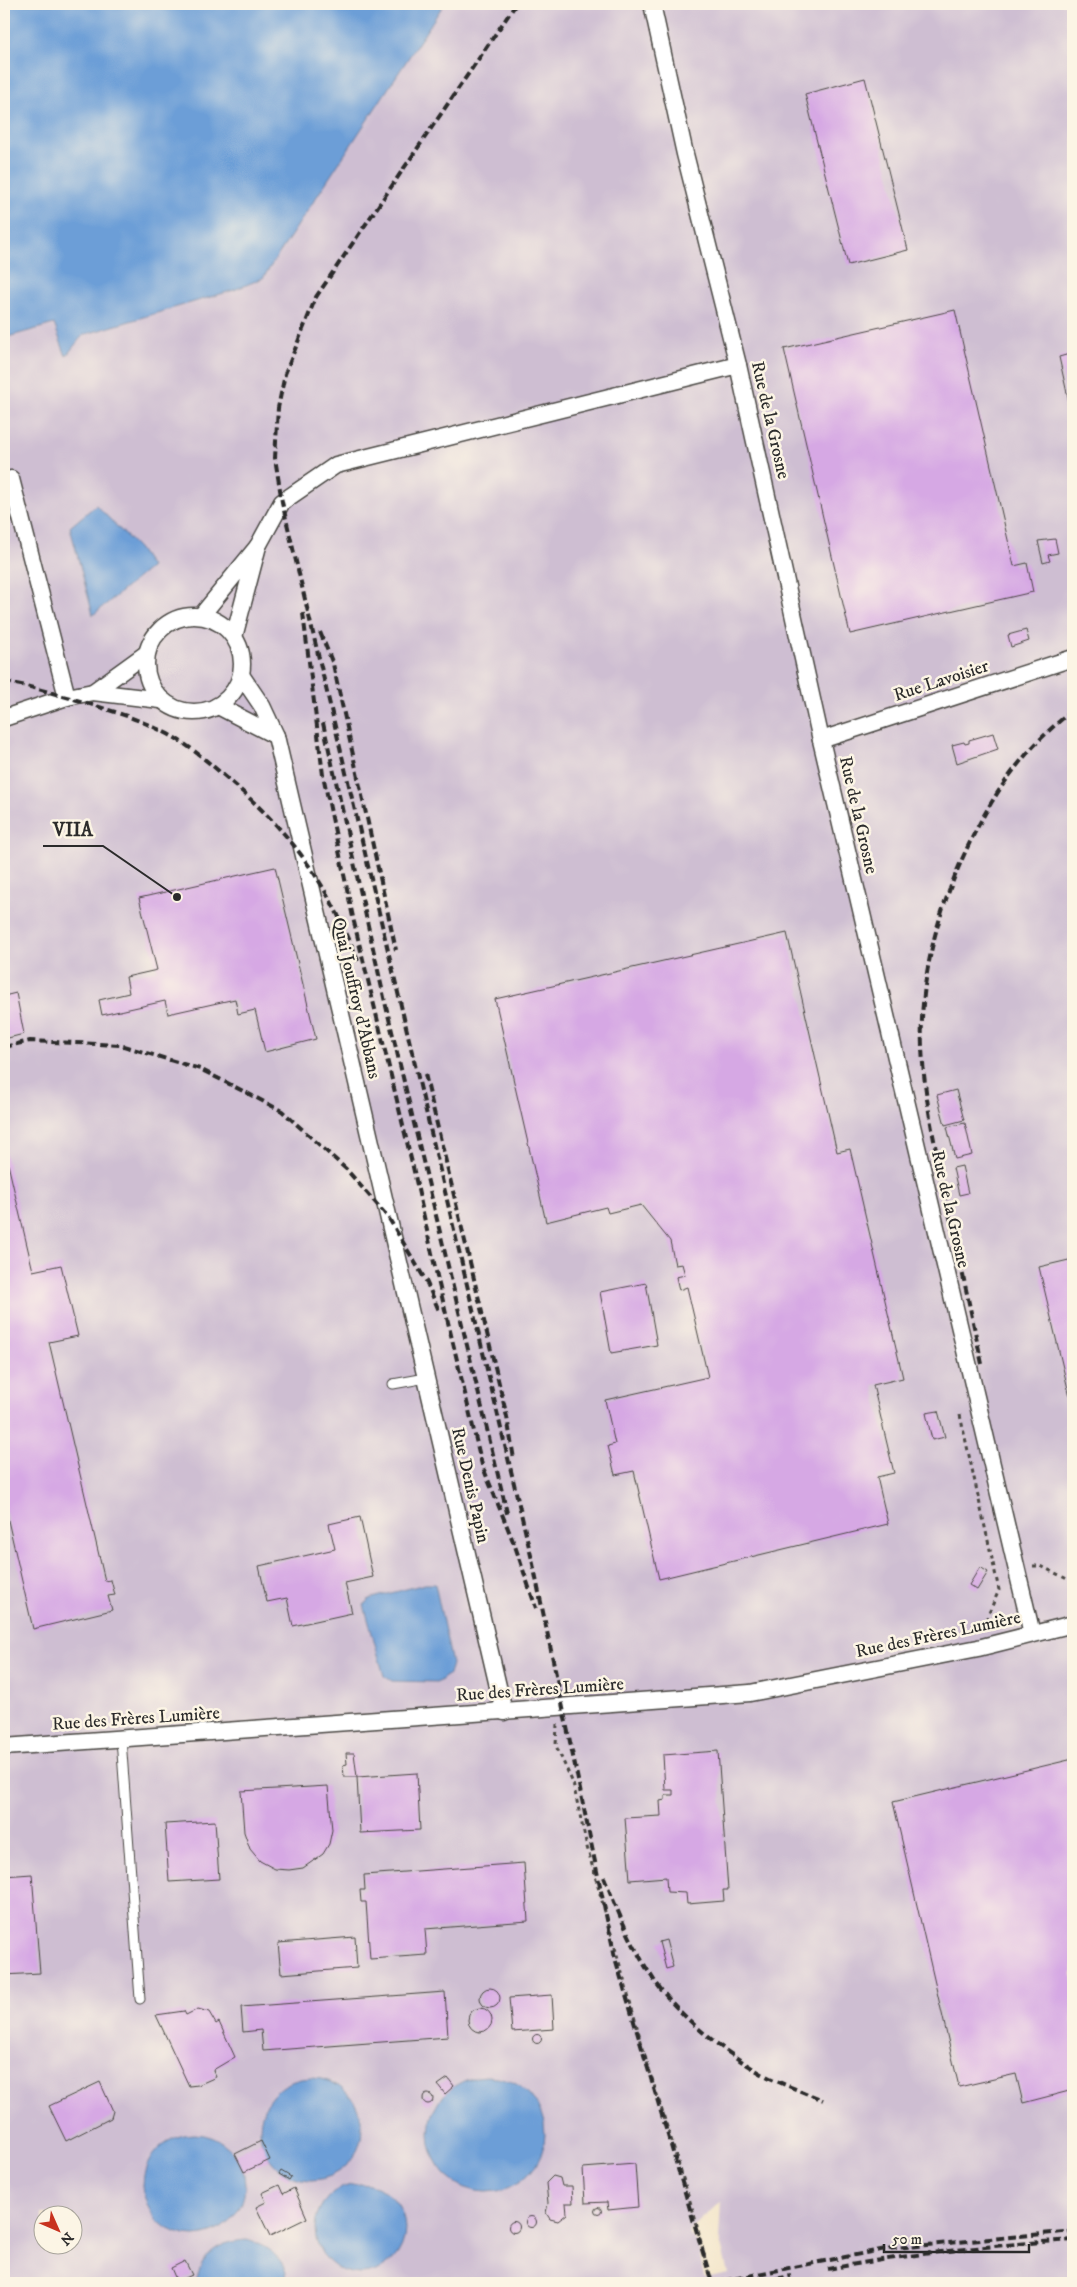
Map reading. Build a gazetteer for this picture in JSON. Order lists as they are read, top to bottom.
{
  "streets": {
    "street": [
      "Rue de la Grosne",
      "Rue Lavoisier",
      "Quai Jouffroy d'Abbans",
      "Rue Denis Papin",
      "Rue des Frères Lumière"
    ]
  },
  "crossings": [
    ["Rue de la Grosne", "Rue Lavoisier"],
    ["Rue de la Grosne", "Rue des Frères Lumière"],
    ["Quai Jouffroy d'Abbans", "Rue Denis Papin"],
    ["Rue Denis Papin", "Rue des Frères Lumière"]
  ],
  "places": ["VIIA"],
  "scale_bar": "50 m",
  "north": "bottom right"
}
